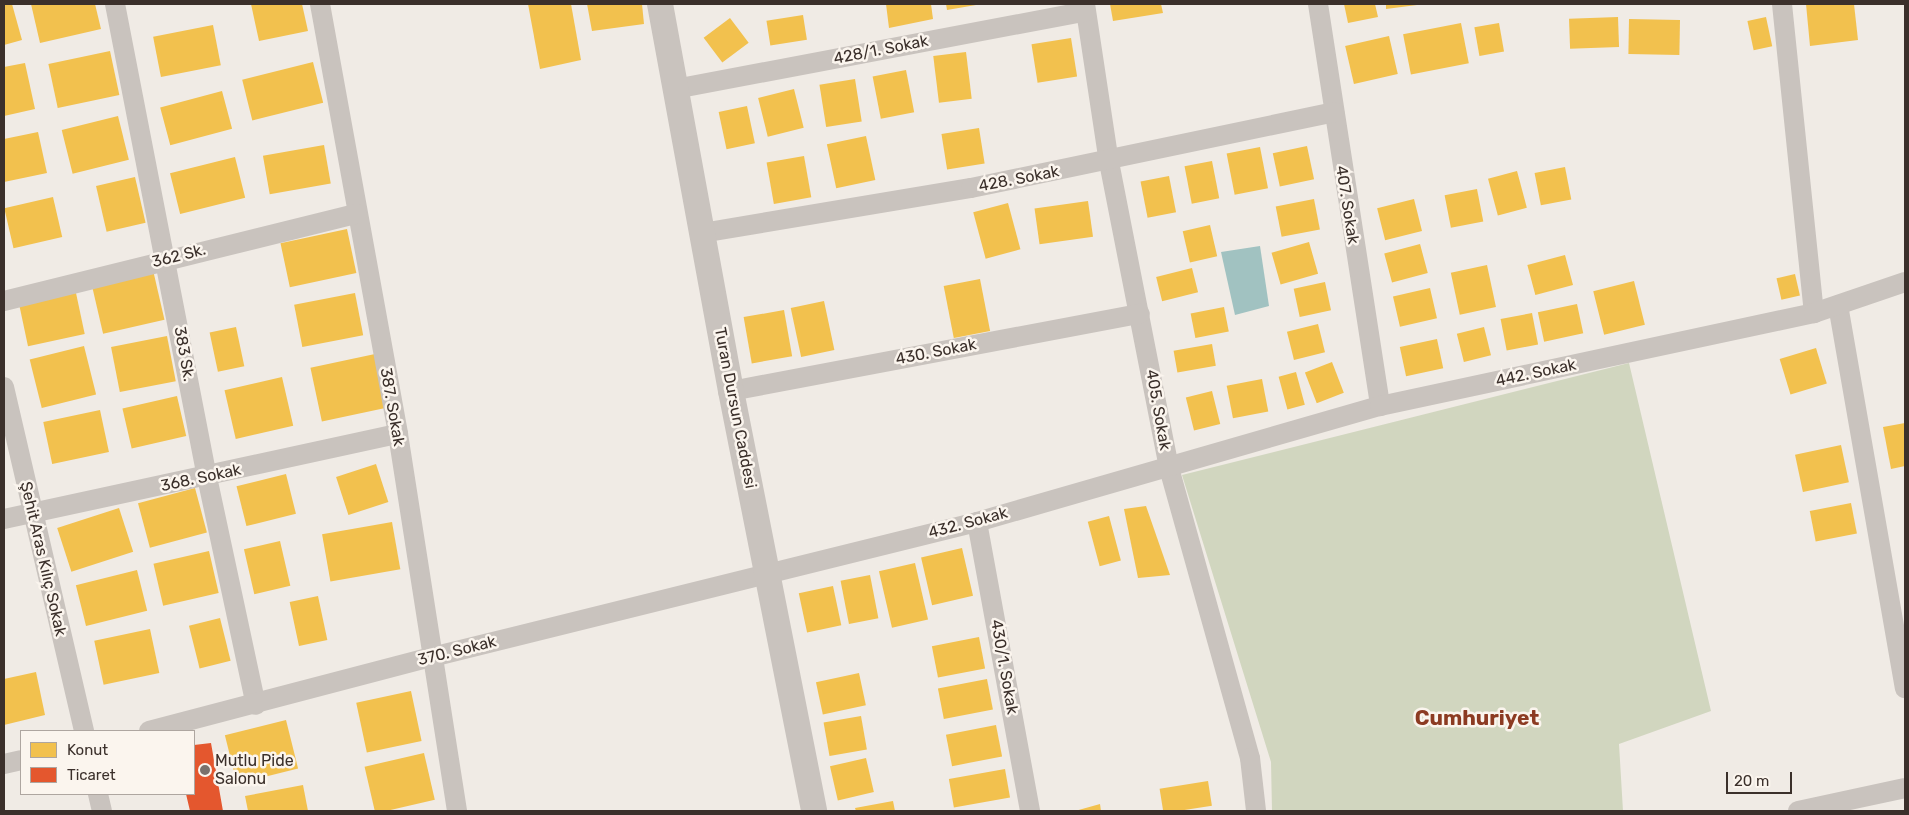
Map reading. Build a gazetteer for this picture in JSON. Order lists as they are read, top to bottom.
{
  "streets": {
    "street": [
      "428/1. Sokak",
      "428. Sokak",
      "407. Sokak",
      "362 Sk.",
      "430. Sokak",
      "383 Sk.",
      "442. Sokak",
      "387. Sokak",
      "Turan Dursun Caddesi",
      "405. Sokak",
      "368. Sokak",
      "432. Sokak",
      "Şehit Aras Kılıç Sokak",
      "370. Sokak",
      "430/1. Sokak"
    ]
  },
  "crossings": [
    ["428/1. Sokak", "Turan Dursun Caddesi"],
    ["428/1. Sokak", "405. Sokak"],
    ["428. Sokak", "407. Sokak"],
    ["428. Sokak", "Turan Dursun Caddesi"],
    ["428. Sokak", "405. Sokak"],
    ["407. Sokak", "442. Sokak"],
    ["362 Sk.", "383 Sk."],
    ["362 Sk.", "387. Sokak"],
    ["430. Sokak", "Turan Dursun Caddesi"],
    ["430. Sokak", "405. Sokak"],
    ["383 Sk.", "368. Sokak"],
    ["383 Sk.", "370. Sokak"],
    ["442. Sokak", "405. Sokak"],
    ["442. Sokak", "432. Sokak"],
    ["387. Sokak", "368. Sokak"],
    ["387. Sokak", "370. Sokak"],
    ["Turan Dursun Caddesi", "432. Sokak"],
    ["Turan Dursun Caddesi", "370. Sokak"],
    ["405. Sokak", "432. Sokak"],
    ["368. Sokak", "Şehit Aras Kılıç Sokak"],
    ["432. Sokak", "370. Sokak"],
    ["432. Sokak", "430/1. Sokak"]
  ],
  "districts": ["Cumhuriyet"],
  "places": ["Mutlu Pide Salonu"],
  "legend": ["Konut", "Ticaret"],
  "scale_bar": "20 m"
}
